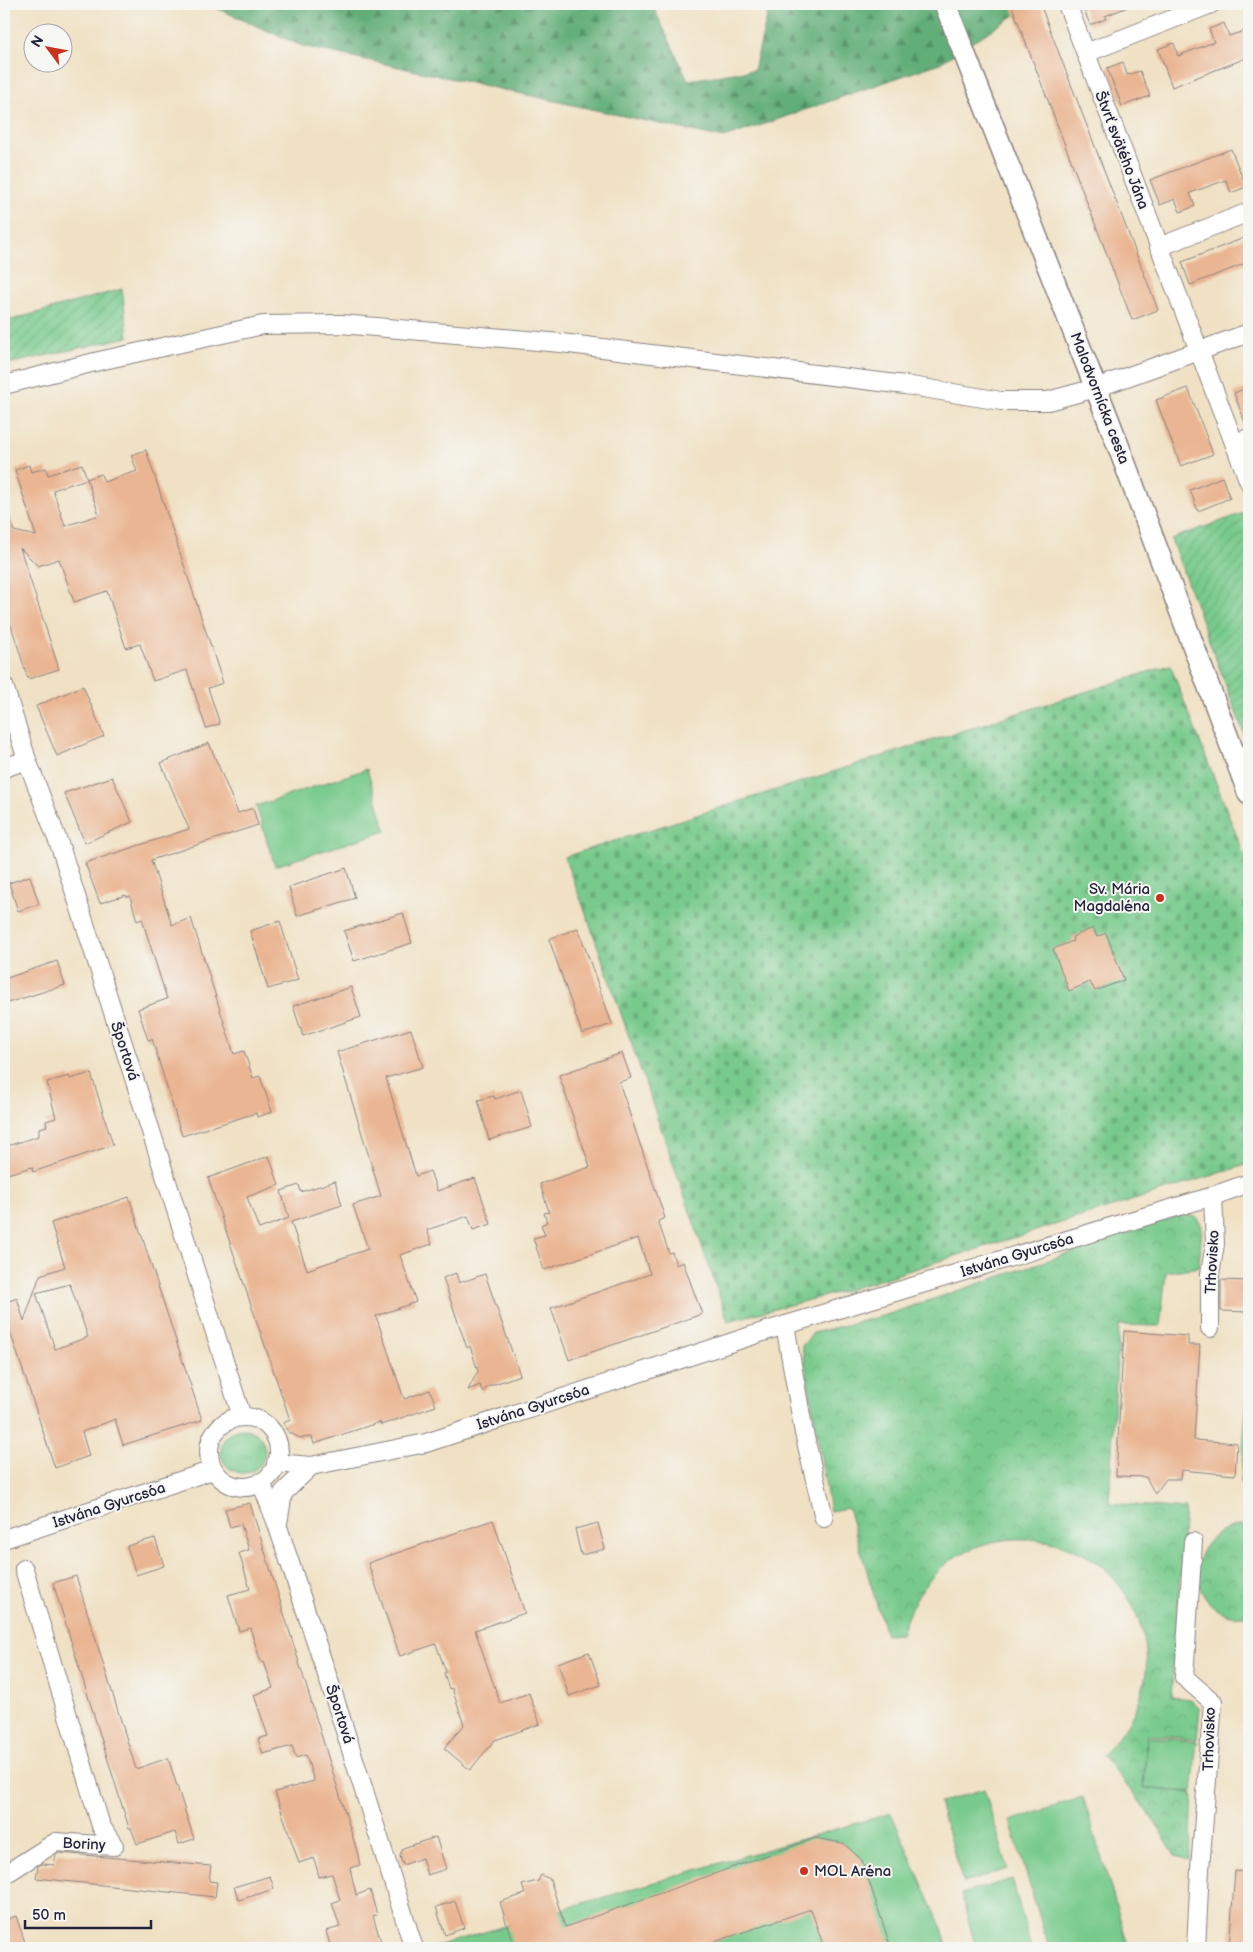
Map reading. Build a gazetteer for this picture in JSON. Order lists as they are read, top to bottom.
{
  "streets": {
    "street": [
      "Štvrť svätého Jána",
      "Malodvornícka cesta",
      "Športová",
      "Istvána Gyurcsóa",
      "Trhovisko",
      "Boriny"
    ]
  },
  "crossings": [
    ["Športová", "Istvána Gyurcsóa"],
    ["Istvána Gyurcsóa", "Trhovisko"]
  ],
  "places": ["Sv. Mária Magdaléna", "MOL Aréna"],
  "scale_bar": "50 m",
  "north": "top left"
}
